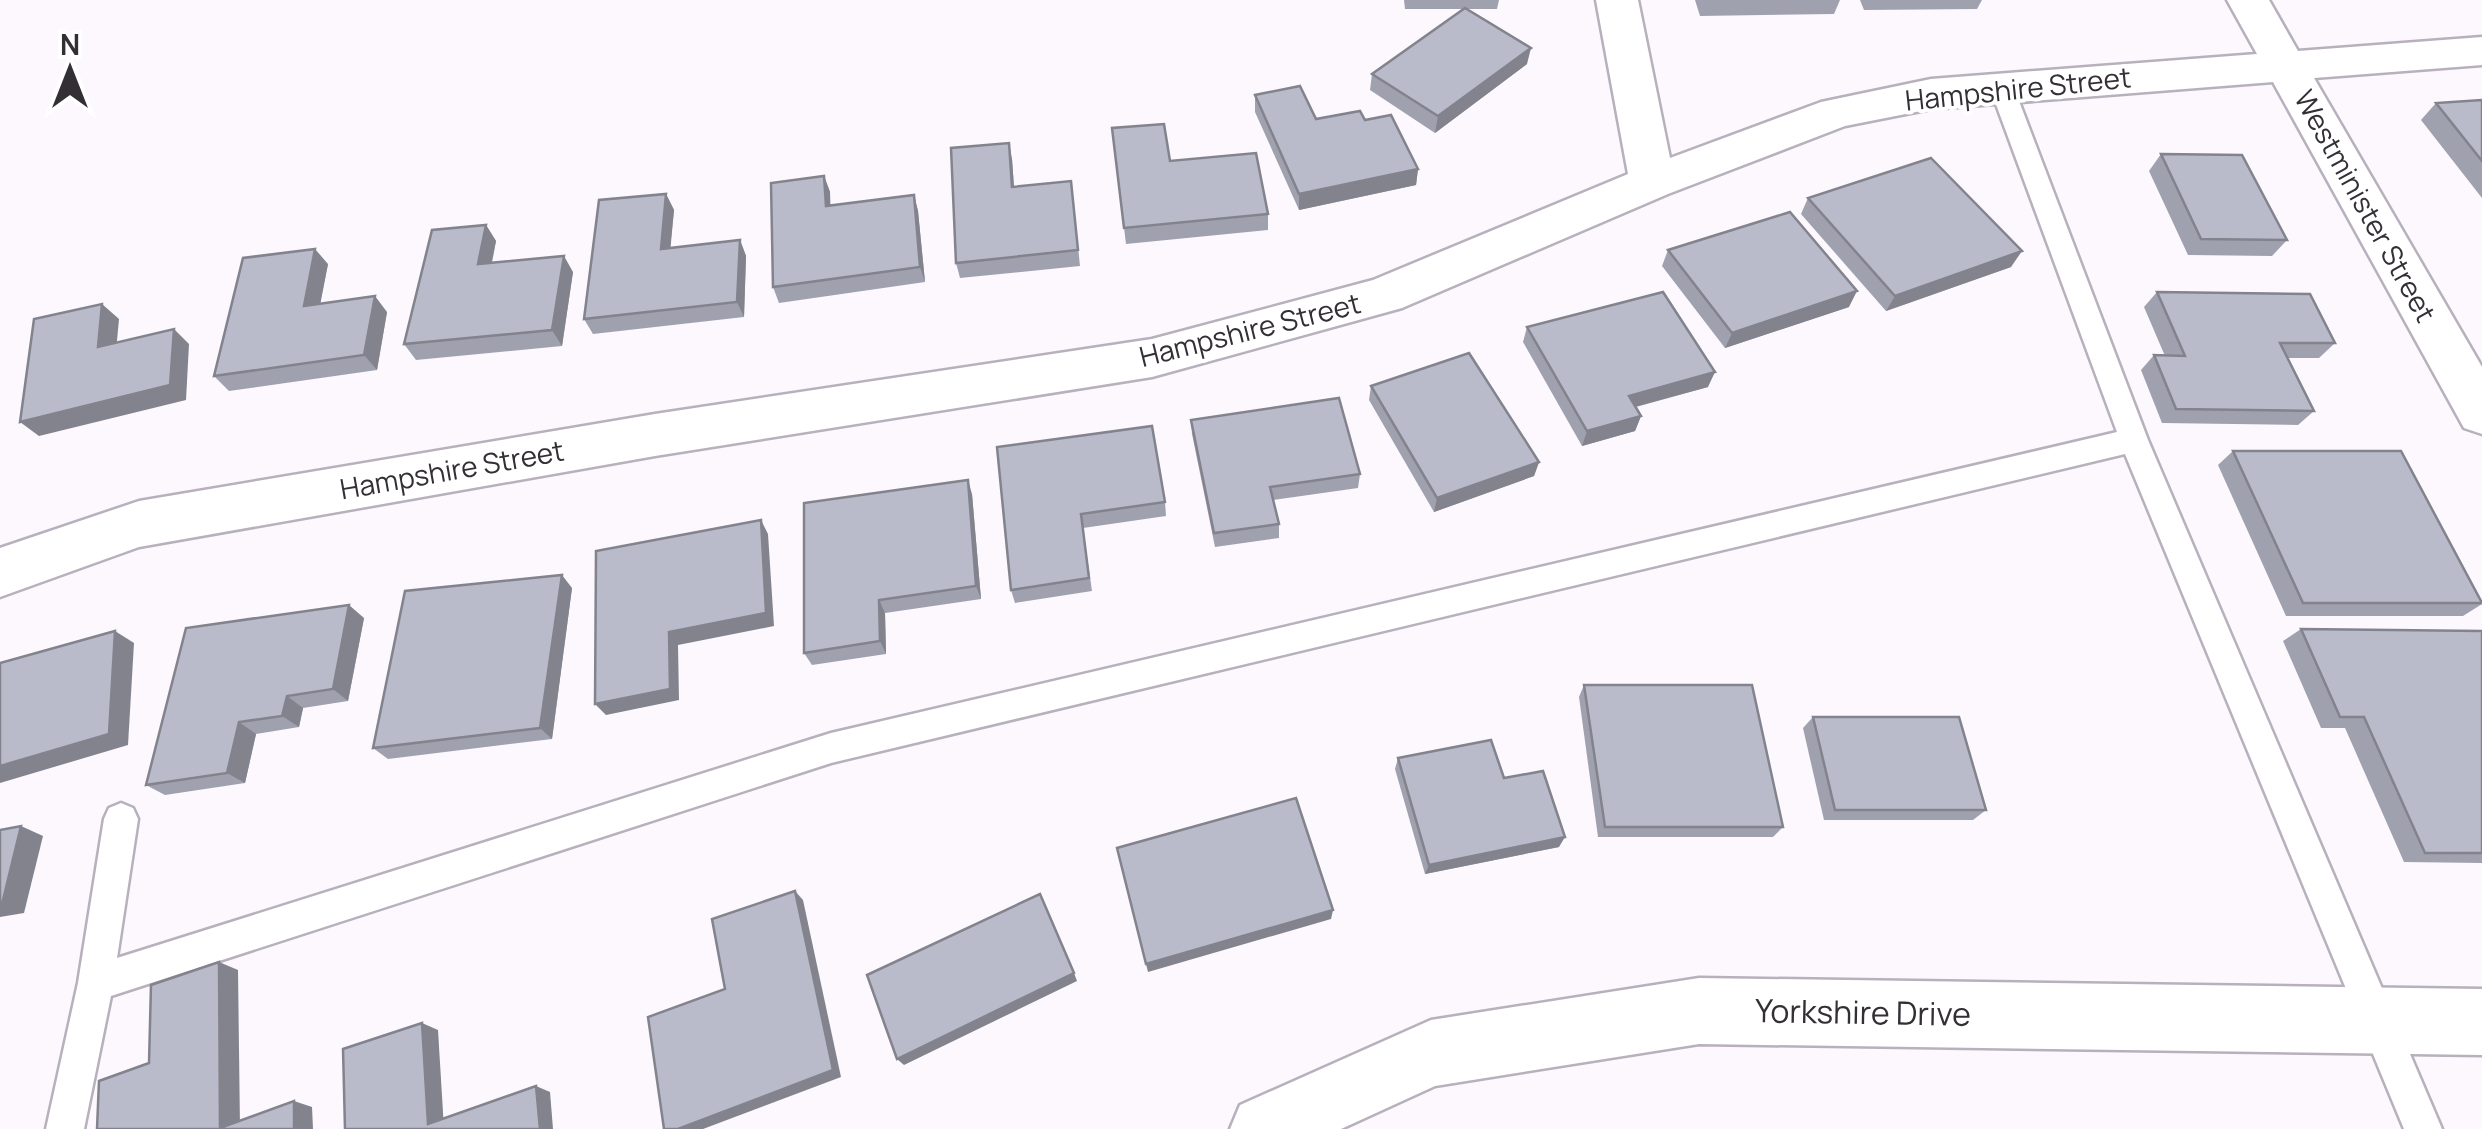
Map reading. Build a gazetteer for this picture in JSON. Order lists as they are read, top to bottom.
{
  "streets": {
    "street": ["Hampshire Street", "Westminister Street", "Yorkshire Drive"]
  },
  "crossings": [
    ["Hampshire Street", "Westminister Street"]
  ],
  "north": "top"
}
